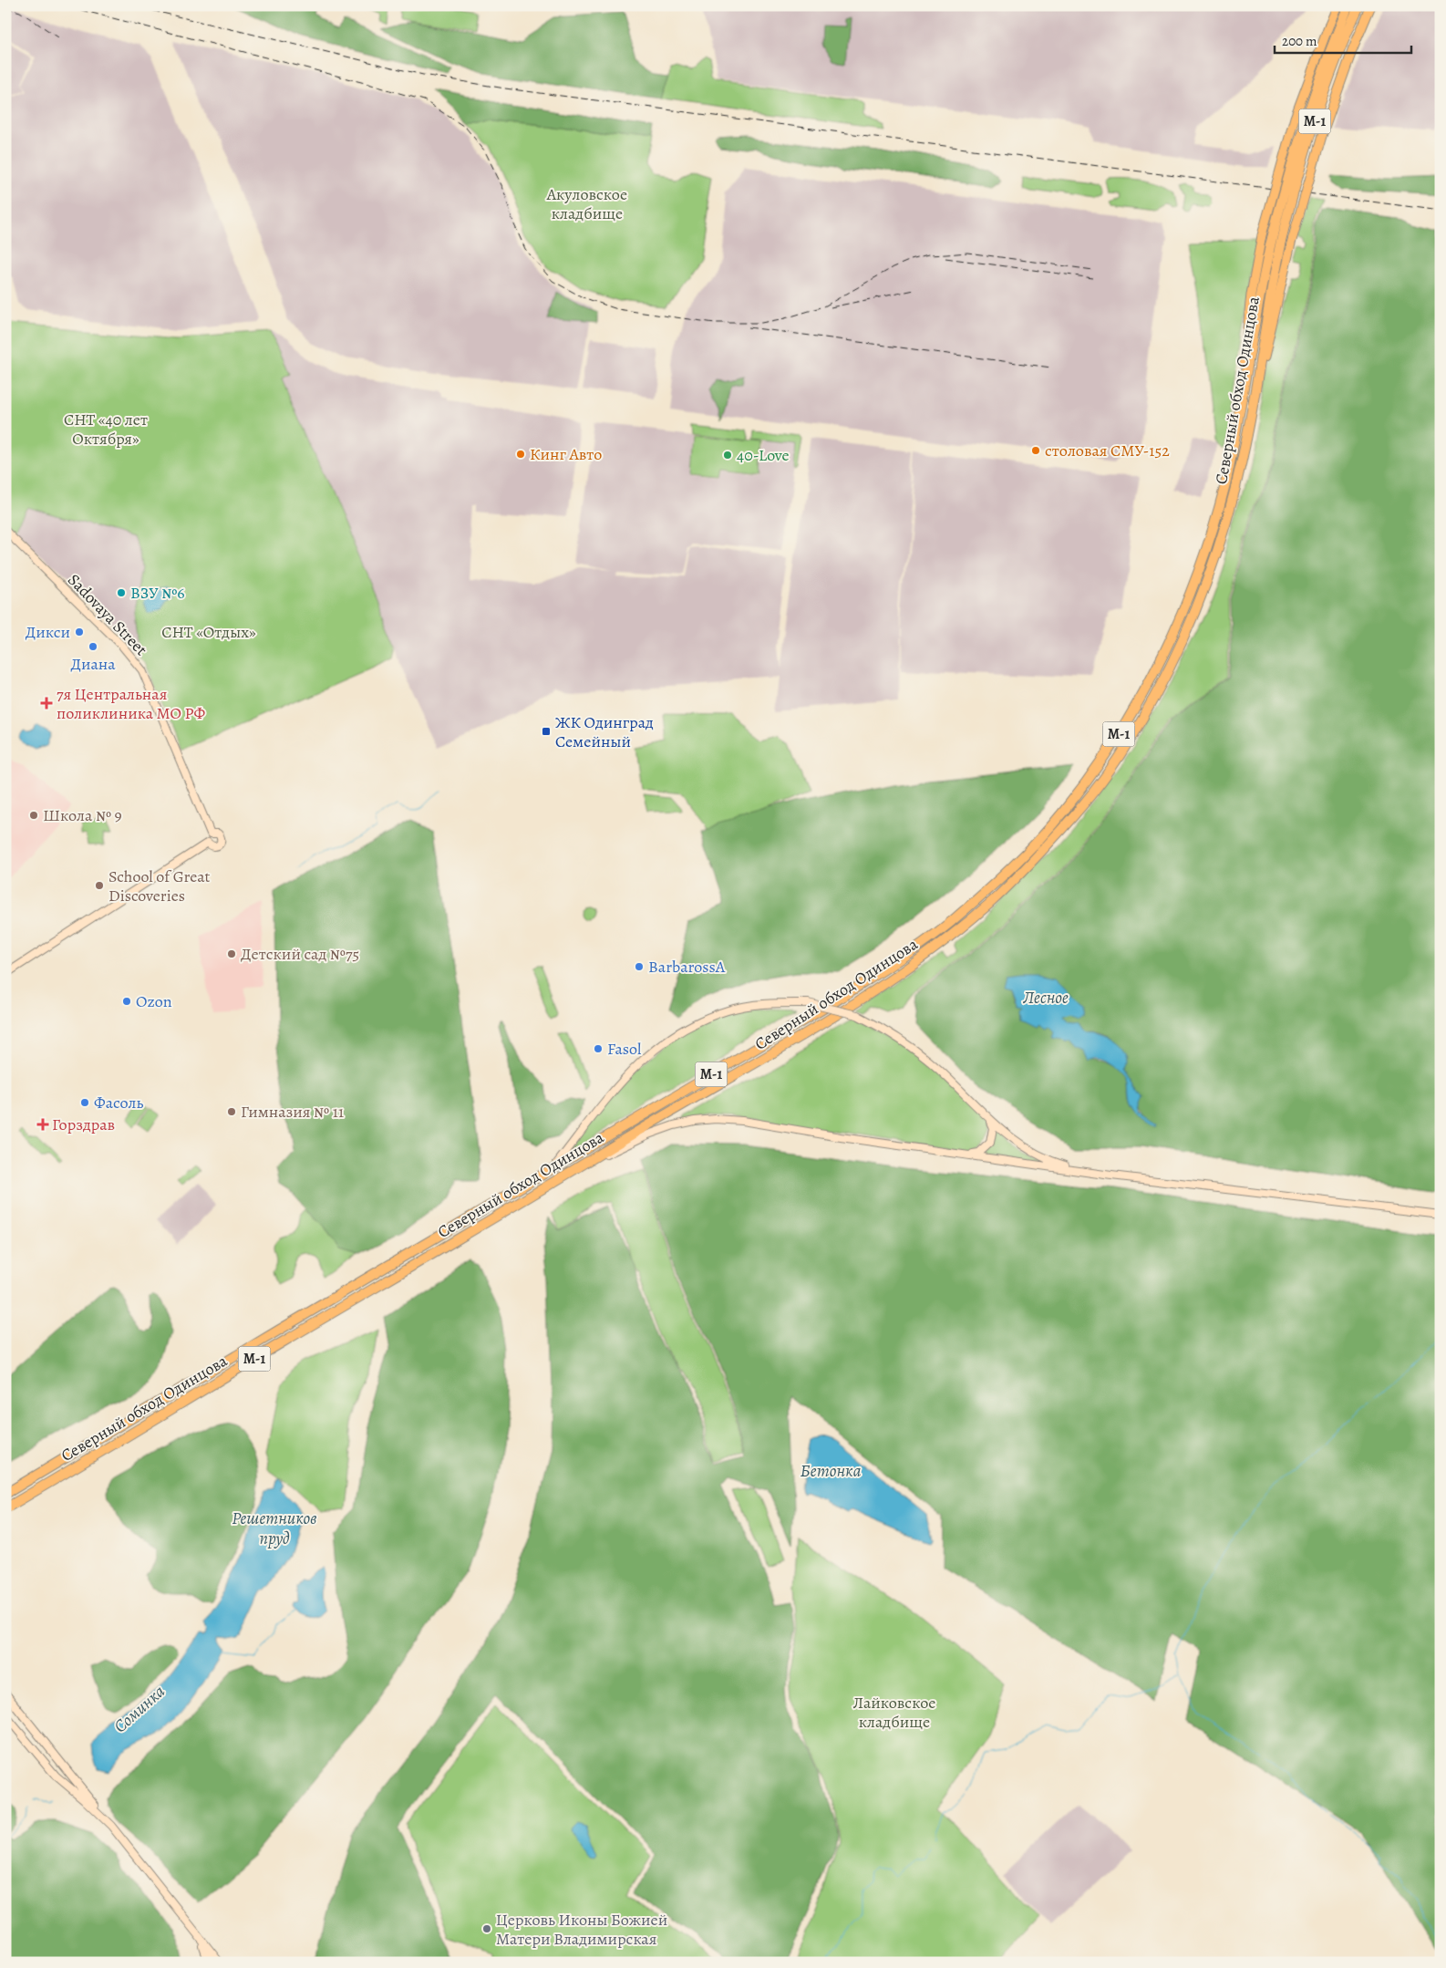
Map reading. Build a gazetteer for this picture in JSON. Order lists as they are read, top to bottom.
{
  "streets": {
    "highway": ["М-1", "Северный обход Одинцова"],
    "main road": ["Sadovaya Street"]
  },
  "crossings": [
    ["М-1", "Северный обход Одинцова"]
  ],
  "water": [
    "Лесное",
    "Бетонка",
    "Решетников пруд",
    "Соминка"
  ],
  "parks": [
    "Акуловское кладбище",
    "СНТ «40 лет Октября»",
    "СНТ «Отдых»",
    "Лайковское кладбище"
  ],
  "places": {
    "other": [
      "столовая СМУ-152",
      "Кинг Авто",
      "40-Love",
      "ВЗУ №6",
      "Дикси",
      "Диана",
      "Школа № 9",
      "School of Great Discoveries",
      "Детский сад №75",
      "BarbarossA",
      "Ozon",
      "Fasol",
      "Фасоль",
      "Гимназия № 11",
      "Церковь Иконы Божией Матери Владимирская"
    ],
    "health": ["7я Центральная поликлиника МО РФ", "Горздрав"],
    "transit": ["ЖК Одинград Семейный"]
  },
  "scale_bar": "200 m"
}
